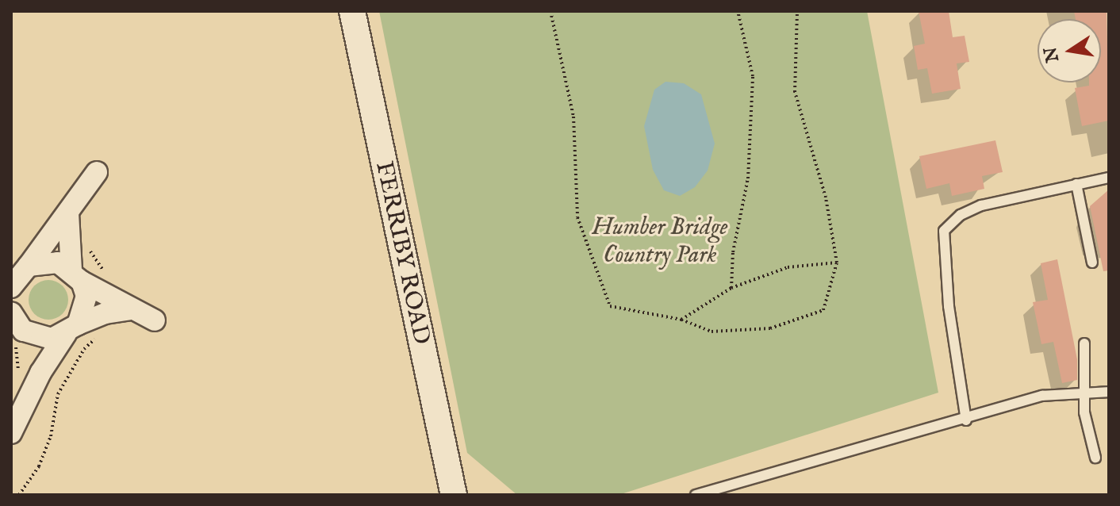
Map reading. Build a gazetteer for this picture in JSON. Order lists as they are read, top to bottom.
{
  "streets": {
    "street": ["FERRIBY ROAD"]
  },
  "parks": ["Humber Bridge Country Park"],
  "north": "left"
}
